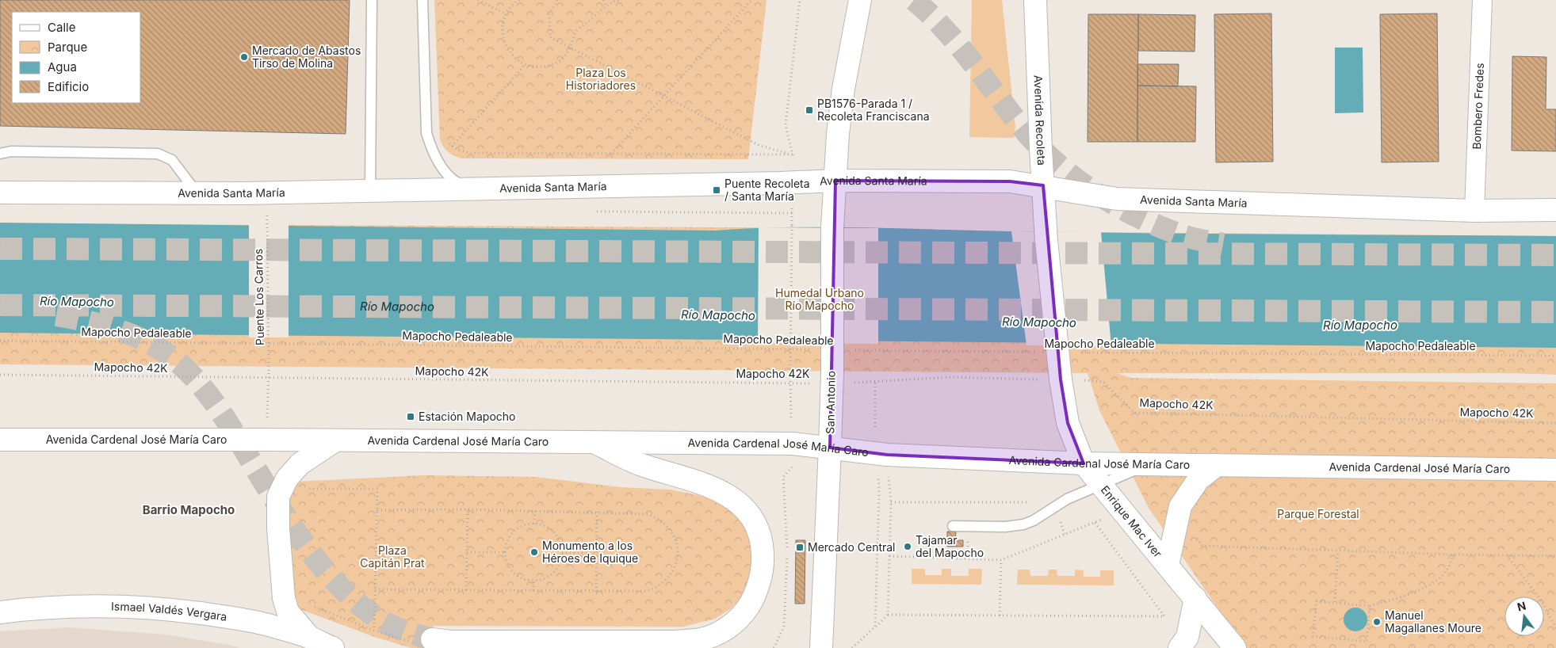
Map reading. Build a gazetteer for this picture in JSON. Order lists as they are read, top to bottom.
{
  "streets": {
    "main road": [
      "Avenida Recoleta",
      "Avenida Santa María",
      "San Antonio",
      "Avenida Cardenal José María Caro",
      "Enrique Mac Iver",
      "Ismael Valdés Vergara"
    ],
    "street": ["Bombero Fredes"],
    "path": ["Puente Los Carros", "Mapocho Pedaleable", "Mapocho 42K"]
  },
  "crossings": [
    ["Bombero Fredes", "Avenida Santa María"],
    ["Avenida Recoleta", "Avenida Santa María"],
    ["Avenida Recoleta", "Mapocho 42K"],
    ["Avenida Recoleta", "Enrique Mac Iver"],
    ["Avenida Santa María", "San Antonio"],
    ["Puente Los Carros", "Mapocho 42K"],
    ["Puente Los Carros", "Avenida Cardenal José María Caro"],
    ["Mapocho 42K", "San Antonio"],
    ["Mapocho 42K", "Enrique Mac Iver"],
    ["San Antonio", "Avenida Cardenal José María Caro"],
    ["Avenida Cardenal José María Caro", "Enrique Mac Iver"]
  ],
  "districts": ["Barrio Mapocho"],
  "water": ["Río Mapocho"],
  "parks": [
    "Plaza Los Historiadores",
    "Humedal Urbano Río Mapocho",
    "Parque Forestal",
    "Plaza Capitán Prat"
  ],
  "places": {
    "other": [
      "Mercado de Abastos Tirso de Molina",
      "Tajamar del Mapocho",
      "Monumento a los Héroes de Iquique",
      "Manuel Magallanes Moure"
    ],
    "transit": [
      "PB1576-Parada 1 / Recoleta Franciscana",
      "Puente Recoleta / Santa María",
      "Estación Mapocho",
      "Mercado Central"
    ]
  },
  "legend": [
    "Calle",
    "Parque",
    "Agua",
    "Edificio"
  ],
  "north": "top"
}
